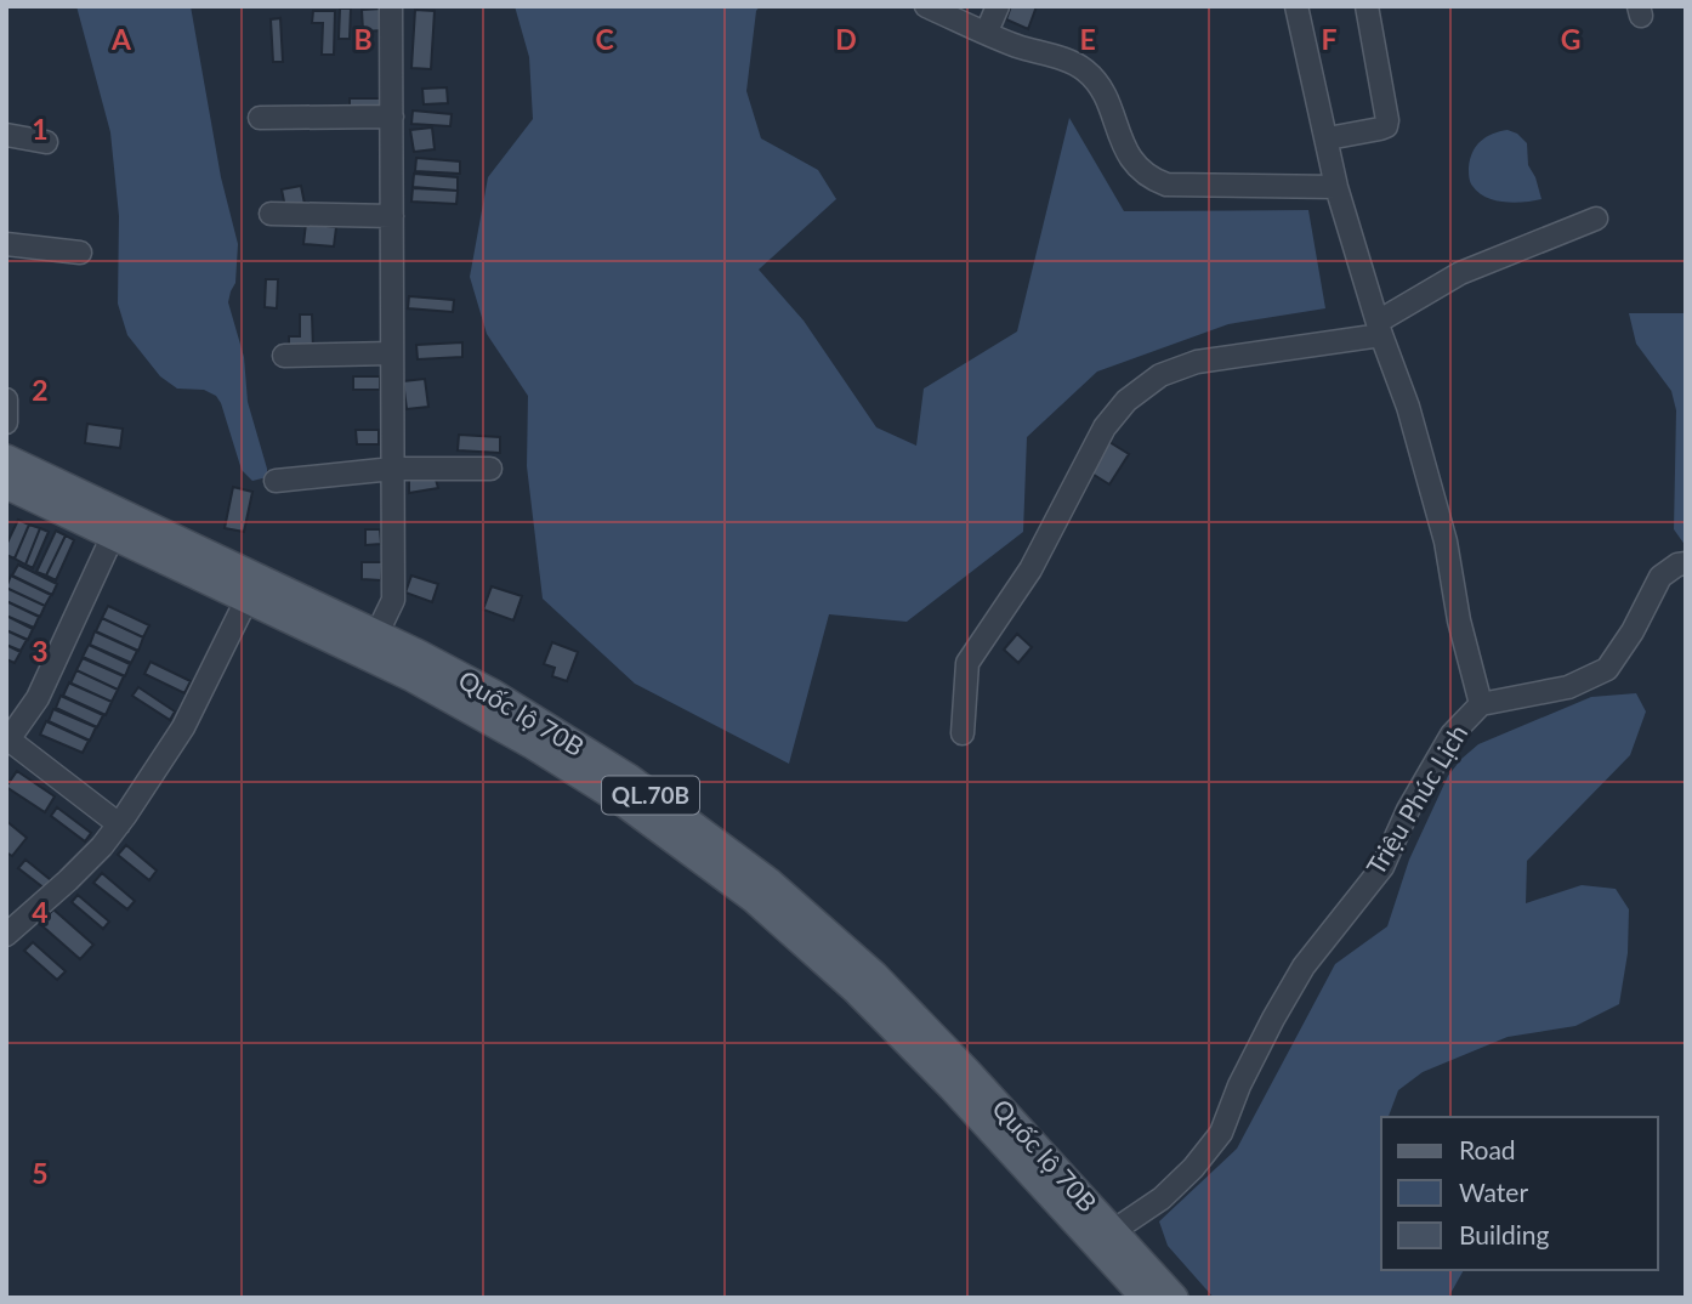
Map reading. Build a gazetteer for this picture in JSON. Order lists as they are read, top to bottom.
{
  "streets": {
    "main road": ["Quốc lộ 70B", "QL.70B"],
    "street": ["Triệu Phúc Lịch"]
  },
  "crossings": [
    ["Quốc lộ 70B", "Triệu Phúc Lịch"]
  ],
  "legend": ["Road", "Water", "Building"],
  "grid": {
    "columns": [
      "A",
      "B",
      "C",
      "D",
      "E",
      "F",
      "G"
    ],
    "rows": [
      "1",
      "2",
      "3",
      "4",
      "5"
    ]
  }
}
